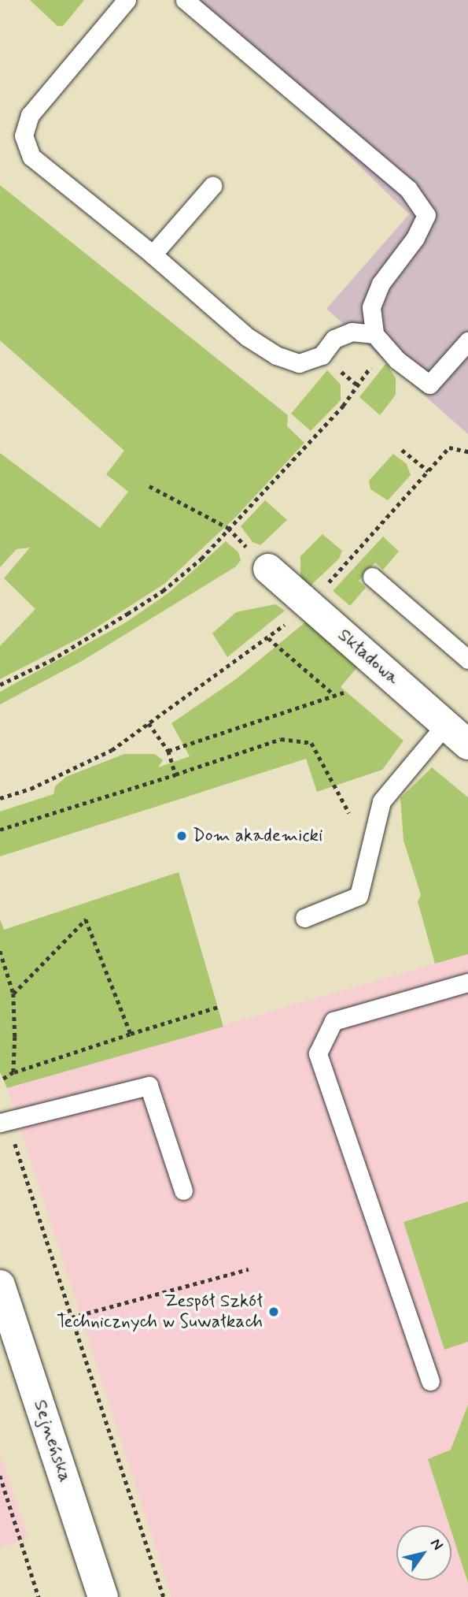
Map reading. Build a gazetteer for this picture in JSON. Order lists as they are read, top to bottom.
{
  "streets": {
    "street": ["Składowa", "Sejneńska"]
  },
  "places": ["Dom akademicki", "Zespół Szkół Technicznych w Suwałkach"],
  "north": "top right"
}
